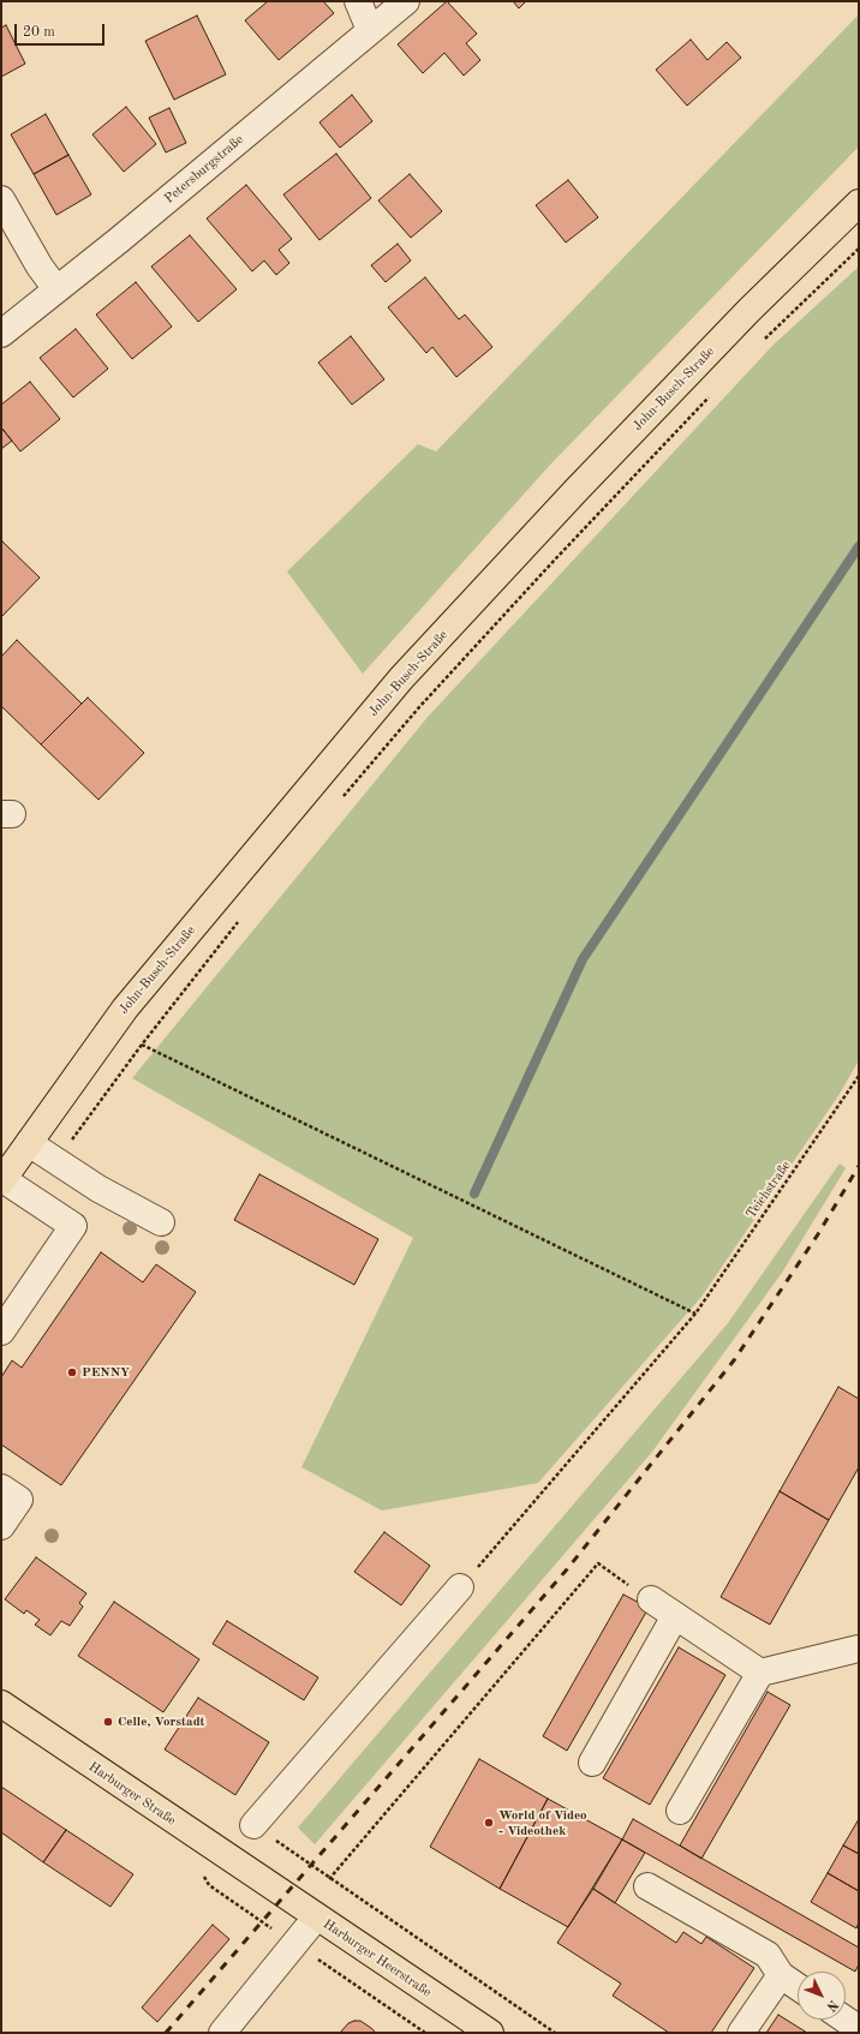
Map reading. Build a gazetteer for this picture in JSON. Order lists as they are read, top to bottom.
{
  "streets": {
    "main road": ["John-Busch-Straße", "Harburger Straße", "Harburger Heerstraße"],
    "street": ["Petersburgstraße"],
    "path": ["Teichstraße"]
  },
  "crossings": [
    ["Harburger Straße", "Harburger Heerstraße"]
  ],
  "places": ["PENNY", "Celle, Vorstadt", "World of Video - Videothek"],
  "scale_bar": "20 m",
  "north": "bottom right"
}
